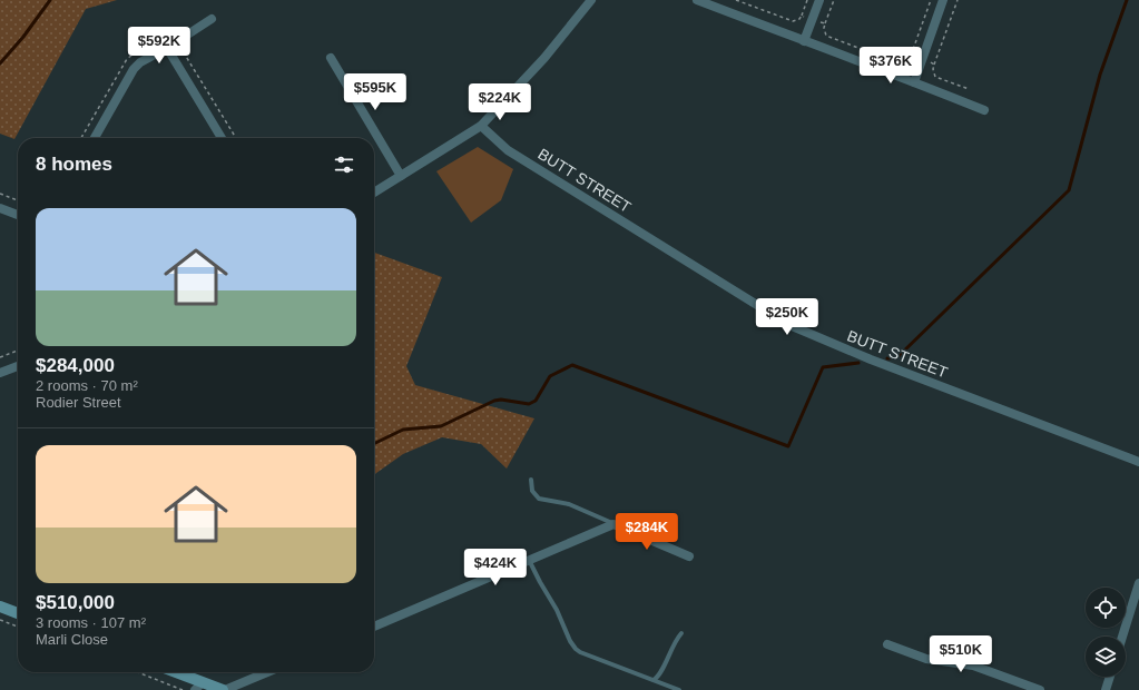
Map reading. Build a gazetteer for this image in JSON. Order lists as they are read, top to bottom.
{
  "streets": {
    "street": ["BUTT STREET"]
  },
  "page": {
    "price": [
      "$592K",
      "$376K",
      "$595K",
      "$224K",
      "$250K",
      "$284K",
      "$424K",
      "$510K"
    ],
    "heading": "8 homes",
    "list": [
      {
        "name": "$284,000",
        "note": "2 rooms · 70 m² · Rodier Street"
      },
      {
        "name": "$510,000",
        "note": "3 rooms · 107 m² · Marli Close"
      }
    ]
  }
}
